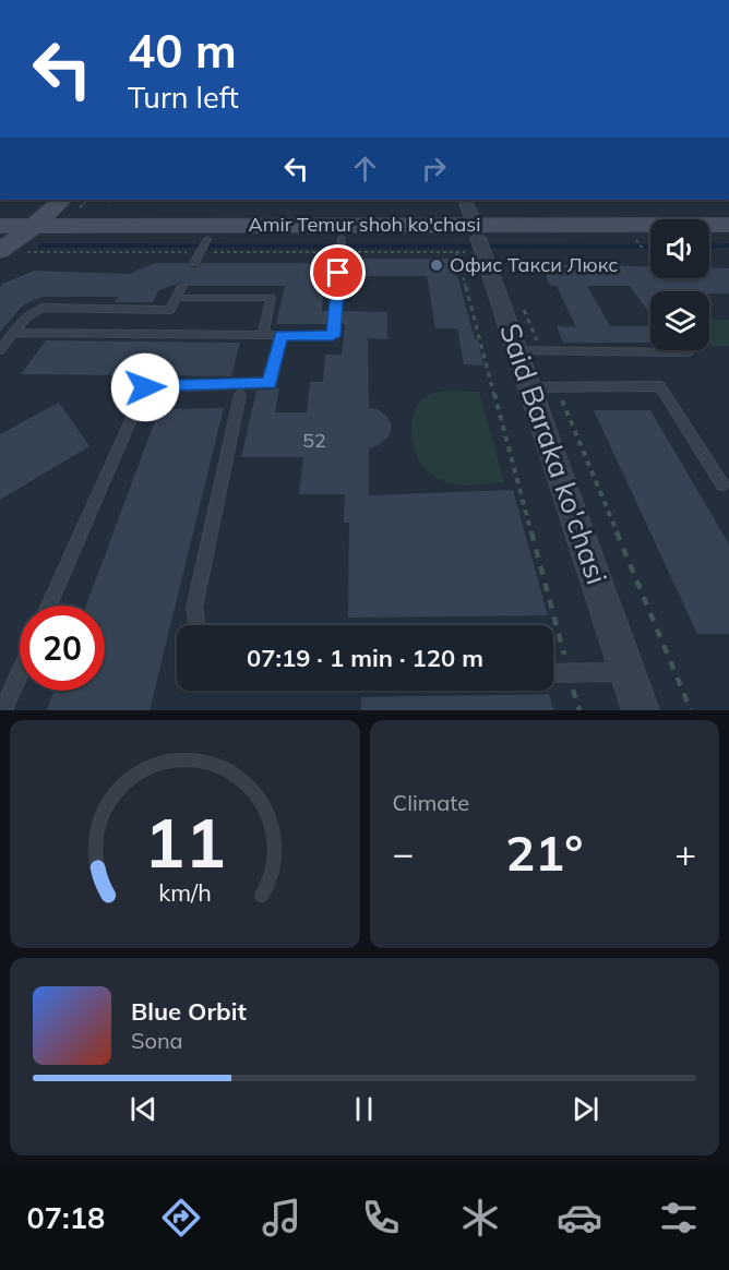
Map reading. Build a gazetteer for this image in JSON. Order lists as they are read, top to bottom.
{
  "streets": {
    "main road": ["Amir Temur shoh ko'chasi"],
    "street": ["Said Baraka ko'chasi"]
  },
  "crossings": [
    ["Amir Temur shoh ko'chasi", "Said Baraka ko'chasi"]
  ],
  "places": ["Офис Такси Люкс"],
  "house_numbers": ["52"],
  "page": {
    "turn": ["40 m", "Turn left"],
    "limit": "20",
    "trip": "07:19 · 1 min · 120 m",
    "tile": "Climate",
    "heat": ["−", "21°", "+"],
    "song": ["Blue Orbit", "Sona"],
    "tabs": "07:18",
    "gauge": ["11", "km/h"]
  }
}
